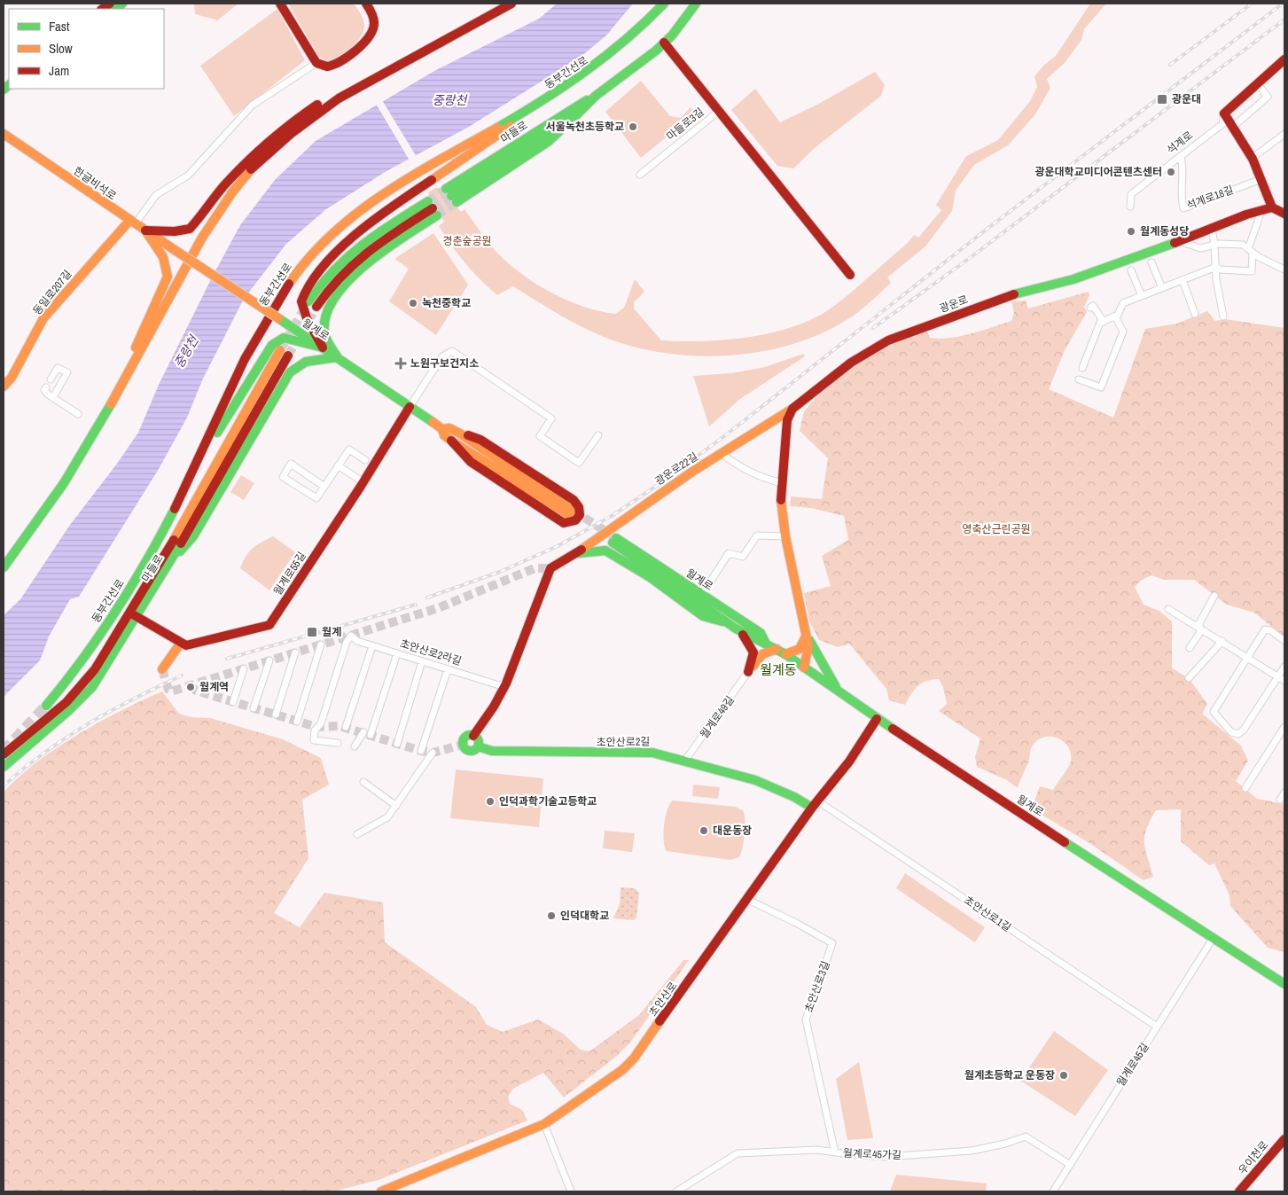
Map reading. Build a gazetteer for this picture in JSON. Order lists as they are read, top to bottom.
{
  "streets": {
    "main road": [
      "동부간선로",
      "마들로3길",
      "마들로",
      "석계로",
      "한글비석로",
      "동일로207길",
      "광운로",
      "월계로",
      "광운로22길",
      "월계로55길",
      "초안산로2길",
      "초안산로",
      "우이천로"
    ],
    "street": [
      "석계로18길",
      "초안산로2라길",
      "월계로49길",
      "초안산로1길",
      "초안산로3길",
      "월계로45길",
      "월계로45가길"
    ]
  },
  "crossings": [
    ["마들로3길", "마들로"],
    ["석계로", "석계로18길"],
    ["한글비석로", "동일로207길"],
    ["한글비석로", "월계로"],
    ["광운로", "광운로22길"],
    ["월계로", "월계로55길"],
    ["월계로", "초안산로"],
    ["월계로", "월계로45길"],
    ["월계로49길", "초안산로2길"],
    ["초안산로2길", "초안산로1길"],
    ["초안산로2길", "초안산로"],
    ["초안산로1길", "초안산로"],
    ["초안산로1길", "월계로45길"],
    ["초안산로3길", "초안산로"],
    ["초안산로3길", "월계로45가길"],
    ["월계로45길", "월계로45가길"]
  ],
  "districts": ["월계동"],
  "water": ["중랑천"],
  "parks": ["경춘숲공원", "영축산근린공원"],
  "places": {
    "transit": ["광운대", "월계"],
    "other": [
      "서울녹천초등학교",
      "광운대학교미디어콘텐츠센터",
      "월계동성당",
      "녹천중학교",
      "월계역",
      "인덕과학기술고등학교",
      "대운동장",
      "인덕대학교",
      "월계초등학교 운동장"
    ],
    "health": ["노원구보건지소"]
  },
  "legend": ["Fast", "Slow", "Jam"]
}
